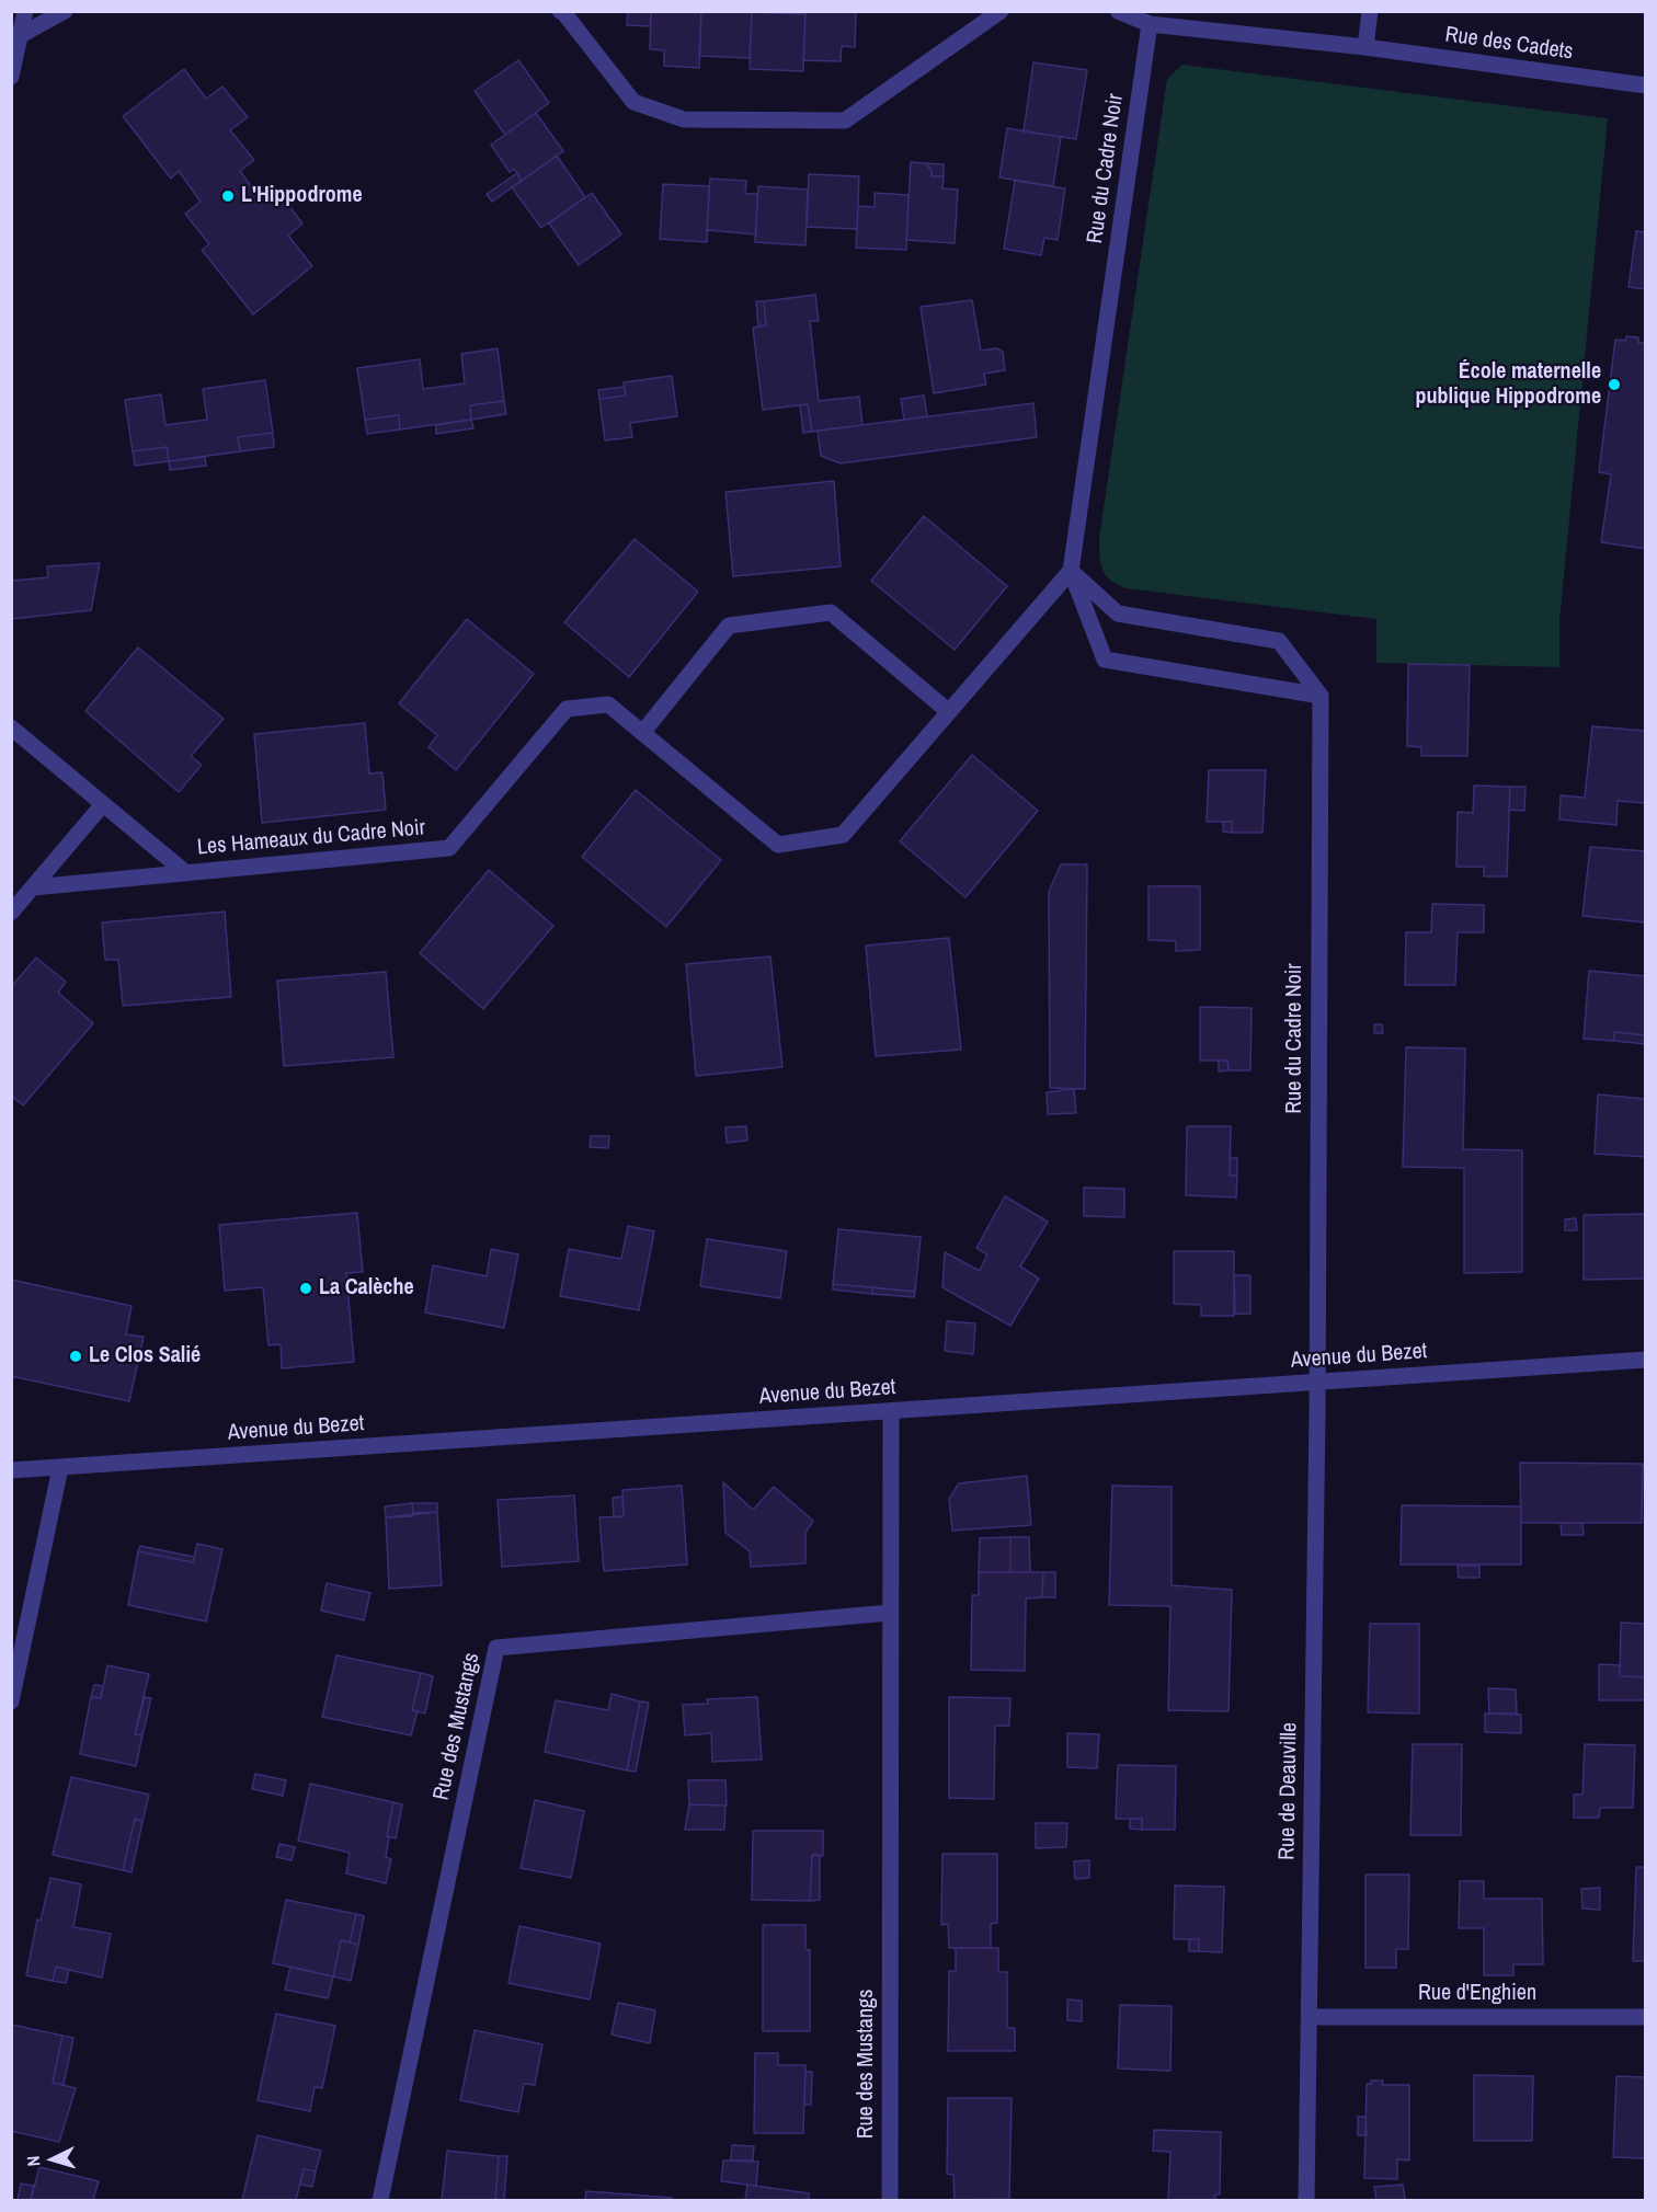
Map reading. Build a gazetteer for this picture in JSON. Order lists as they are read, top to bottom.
{
  "streets": {
    "street": [
      "Rue des Cadets",
      "Rue du Cadre Noir",
      "Les Hameaux du Cadre Noir",
      "Avenue du Bezet",
      "Rue des Mustangs",
      "Rue de Deauville",
      "Rue d'Enghien"
    ]
  },
  "crossings": [
    ["Rue du Cadre Noir", "Les Hameaux du Cadre Noir"],
    ["Rue du Cadre Noir", "Avenue du Bezet"],
    ["Rue du Cadre Noir", "Rue de Deauville"],
    ["Avenue du Bezet", "Rue des Mustangs"],
    ["Avenue du Bezet", "Rue de Deauville"],
    ["Rue de Deauville", "Rue d'Enghien"]
  ],
  "places": [
    "L'Hippodrome",
    "École maternelle publique Hippodrome",
    "La Calèche",
    "Le Clos Salié"
  ],
  "north": "left"
}
